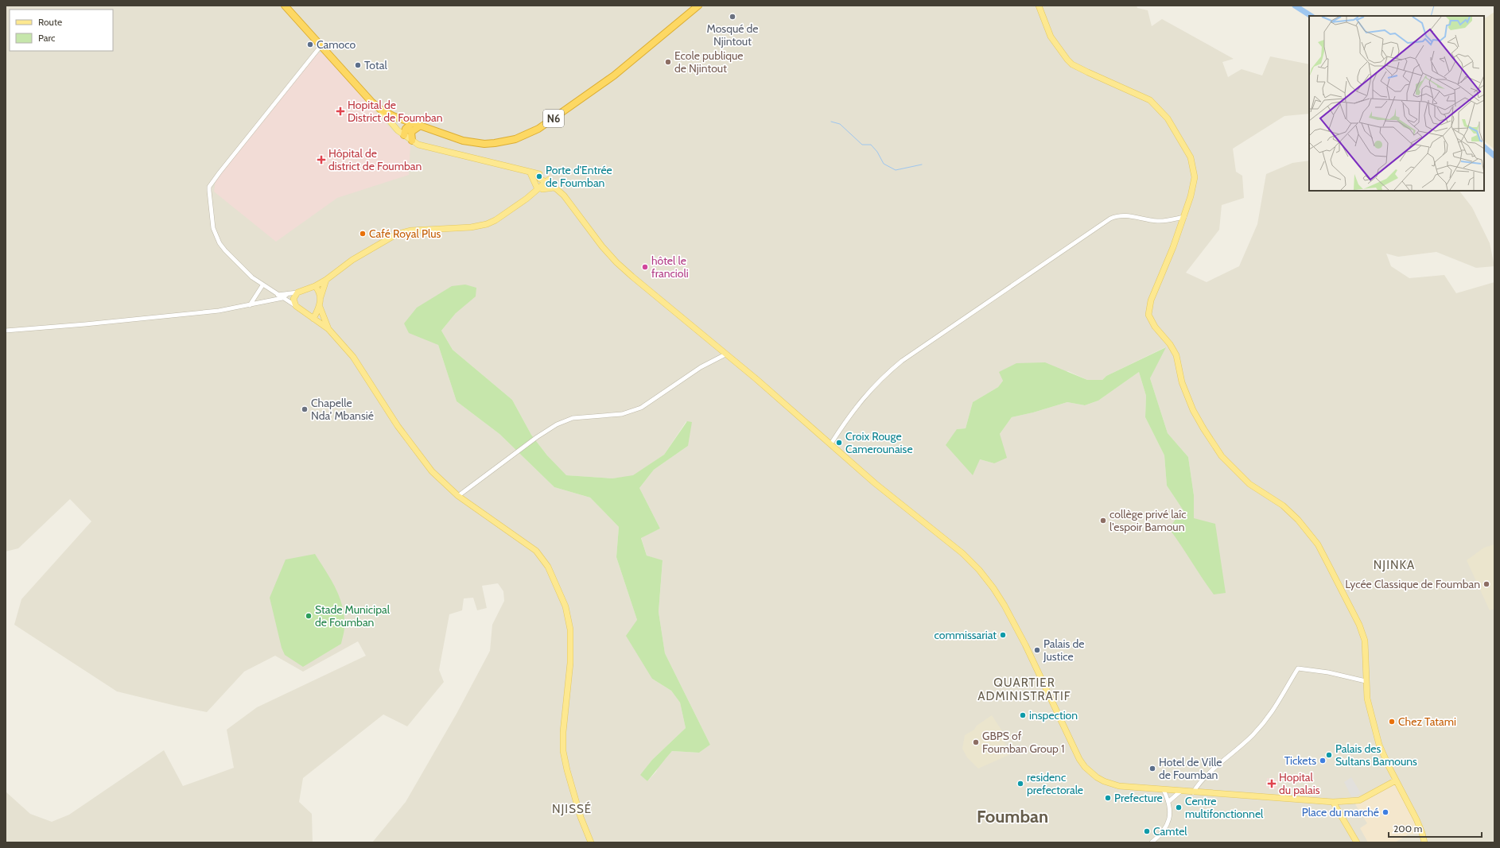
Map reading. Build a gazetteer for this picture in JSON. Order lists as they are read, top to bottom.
{
  "streets": {
    "highway": ["N6"]
  },
  "districts": [
    "NJINKA",
    "QUARTIER ADMINISTRATIF",
    "NJISSÉ",
    "Foumban"
  ],
  "places": {
    "other": [
      "Mosqué de Njintout",
      "Camoco",
      "Ecole publique de Njintout",
      "Total",
      "Porte d'Entrée de Foumban",
      "Café Royal Plus",
      "hôtel le francioli",
      "Chapelle Nda' Mbansié",
      "Croix Rouge Camerounaise",
      "collège privé laîc l'espoir Bamoun",
      "Lycée Classique de Foumban",
      "Stade Municipal de Foumban",
      "commissariat",
      "Palais de Justice",
      "inspection",
      "Chez Tatami",
      "GBPS of Foumban Group 1",
      "Palais des Sultans Bamouns",
      "Tickets",
      "Hotel de Ville de Foumban",
      "residenc prefectorale",
      "Prefecture",
      "Centre multifonctionnel",
      "Place du marché",
      "Camtel"
    ],
    "health": ["Hopital de District de Foumban", "Hôpital de district de Foumban", "Hopital du palais"]
  },
  "legend": ["Route", "Parc"],
  "scale_bar": "200 m"
}
